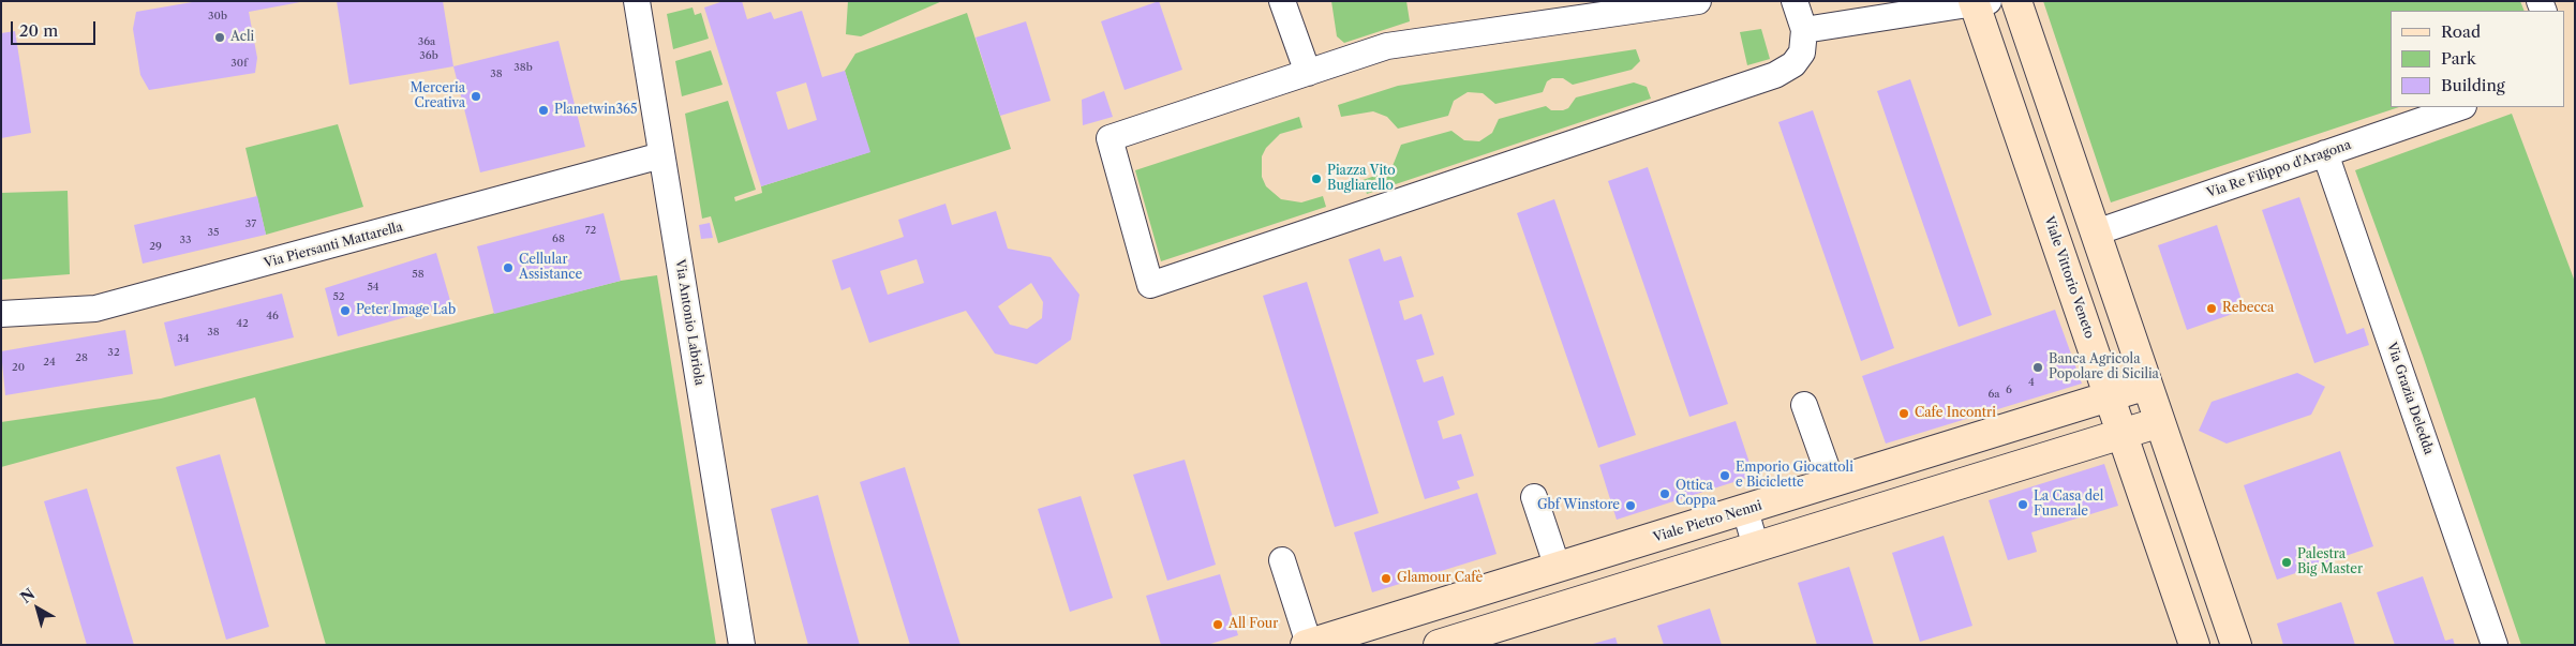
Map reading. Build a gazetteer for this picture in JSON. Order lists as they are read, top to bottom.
{
  "streets": {
    "street": [
      "Via Re Filippo d'Aragona",
      "Via Piersanti Mattarella",
      "Viale Vittorio Veneto",
      "Via Antonio Labriola",
      "Via Grazia Deledda",
      "Viale Pietro Nenni"
    ]
  },
  "crossings": [
    ["Via Re Filippo d'Aragona", "Via Grazia Deledda"],
    ["Via Piersanti Mattarella", "Via Antonio Labriola"],
    ["Viale Vittorio Veneto", "Viale Pietro Nenni"]
  ],
  "places": [
    "Acli",
    "Merceria Creativa",
    "Planetwin365",
    "Piazza Vito Bugliarello",
    "Cellular Assistance",
    "Rebecca",
    "Peter Image Lab",
    "Banca Agricola Popolare di Sicilia",
    "Cafe Incontri",
    "Emporio Giocattoli e Biciclette",
    "Ottica Coppa",
    "La Casa del Funerale",
    "Gbf Winstore",
    "Palestra Big Master",
    "Glamour Cafè",
    "All Four"
  ],
  "house_numbers": [
    "30b",
    "36a",
    "36b",
    "30f",
    "38b",
    "38",
    "37",
    "72",
    "35",
    "68",
    "33",
    "29",
    "58",
    "54",
    "52",
    "46",
    "42",
    "38",
    "34",
    "32",
    "28",
    "24",
    "20",
    "4",
    "6",
    "6a"
  ],
  "legend": ["Road", "Park", "Building"],
  "scale_bar": "20 m",
  "north": "top left"
}
